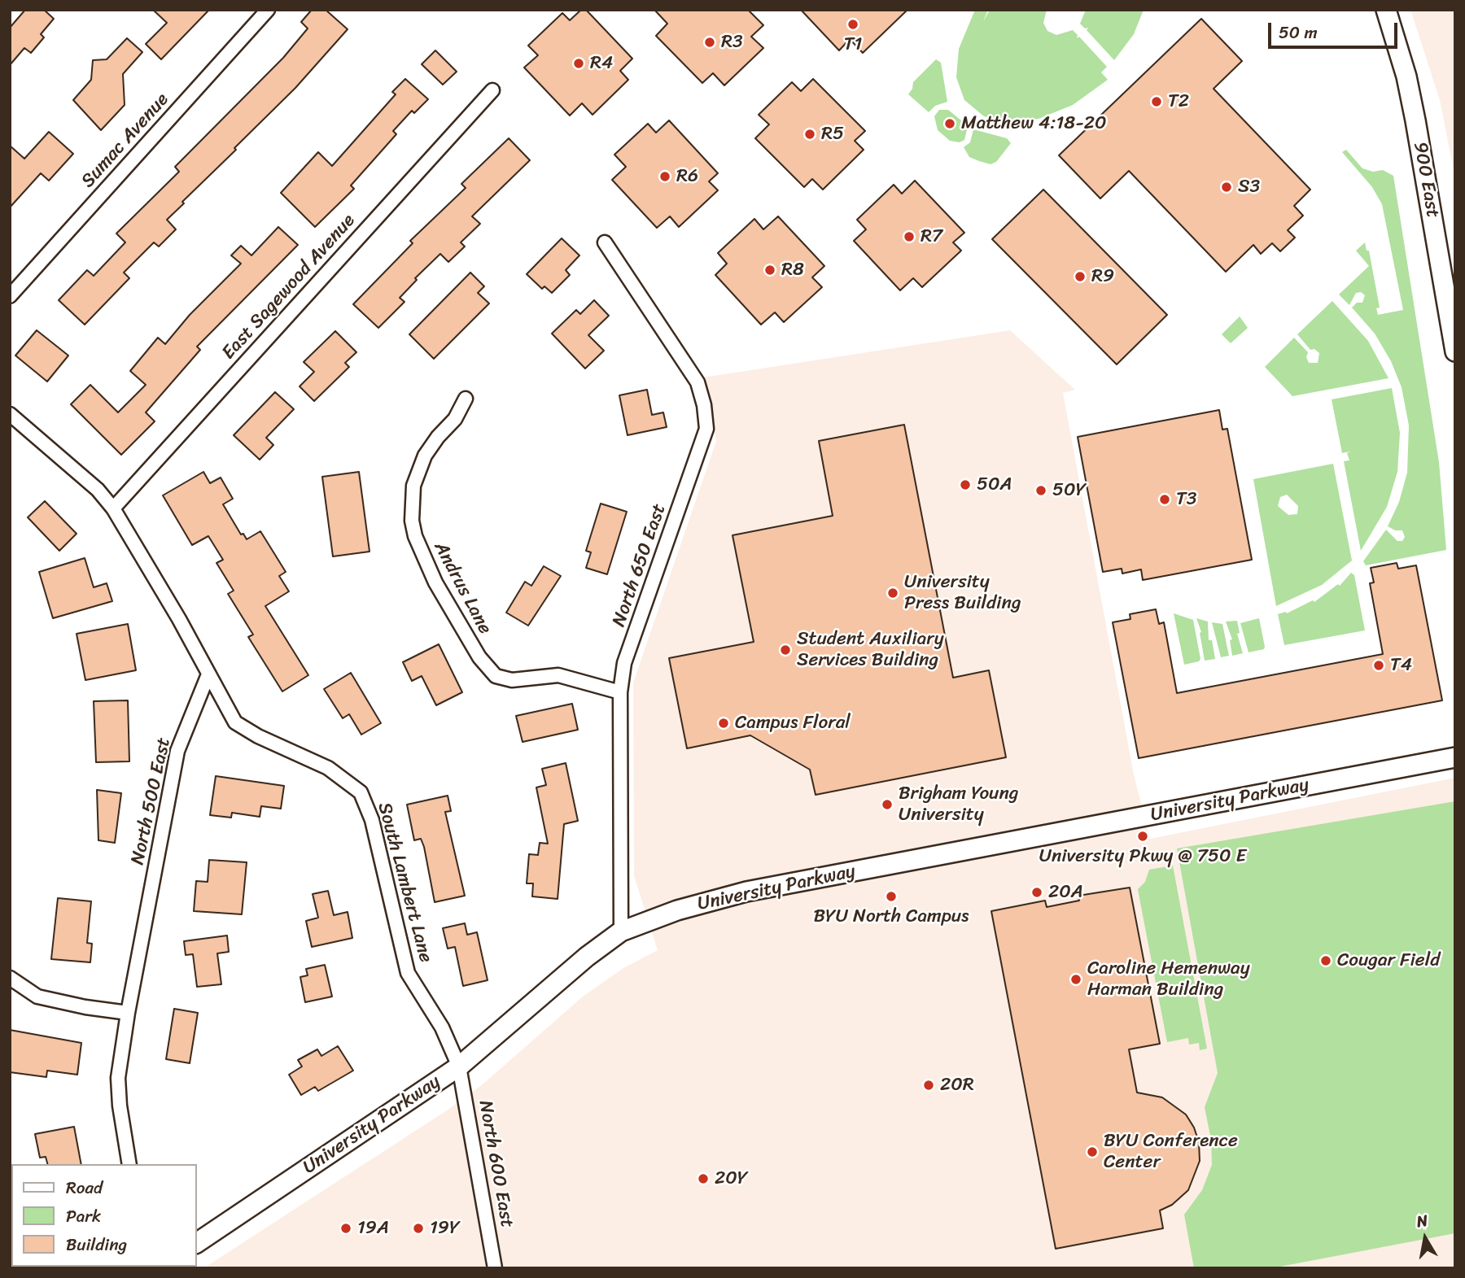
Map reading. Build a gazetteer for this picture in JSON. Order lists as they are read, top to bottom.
{
  "streets": {
    "main road": ["900 East", "University Parkway"],
    "street": [
      "Sumac Avenue",
      "East Sagewood Avenue",
      "North 650 East",
      "Andrus Lane",
      "North 500 East",
      "South Lambert Lane",
      "North 600 East"
    ]
  },
  "crossings": [
    ["North 650 East", "Andrus Lane"],
    ["North 650 East", "University Parkway"],
    ["University Parkway", "South Lambert Lane"],
    ["University Parkway", "North 600 East"],
    ["North 500 East", "South Lambert Lane"],
    ["South Lambert Lane", "North 600 East"]
  ],
  "places": [
    "T1",
    "R3",
    "R4",
    "T2",
    "Matthew 4:18-20",
    "R5",
    "R6",
    "S3",
    "R7",
    "R8",
    "R9",
    "50A",
    "50Y",
    "T3",
    "University Press Building",
    "Student Auxiliary Services Building",
    "T4",
    "Campus Floral",
    "Brigham Young University",
    "University Pkwy @ 750 E",
    "20A",
    "BYU North Campus",
    "Cougar Field",
    "Caroline Hemenway Harman Building",
    "20R",
    "BYU Conference Center",
    "20Y",
    "19A",
    "19Y"
  ],
  "legend": ["Road", "Park", "Building"],
  "scale_bar": "50 m",
  "north": "top"
}
